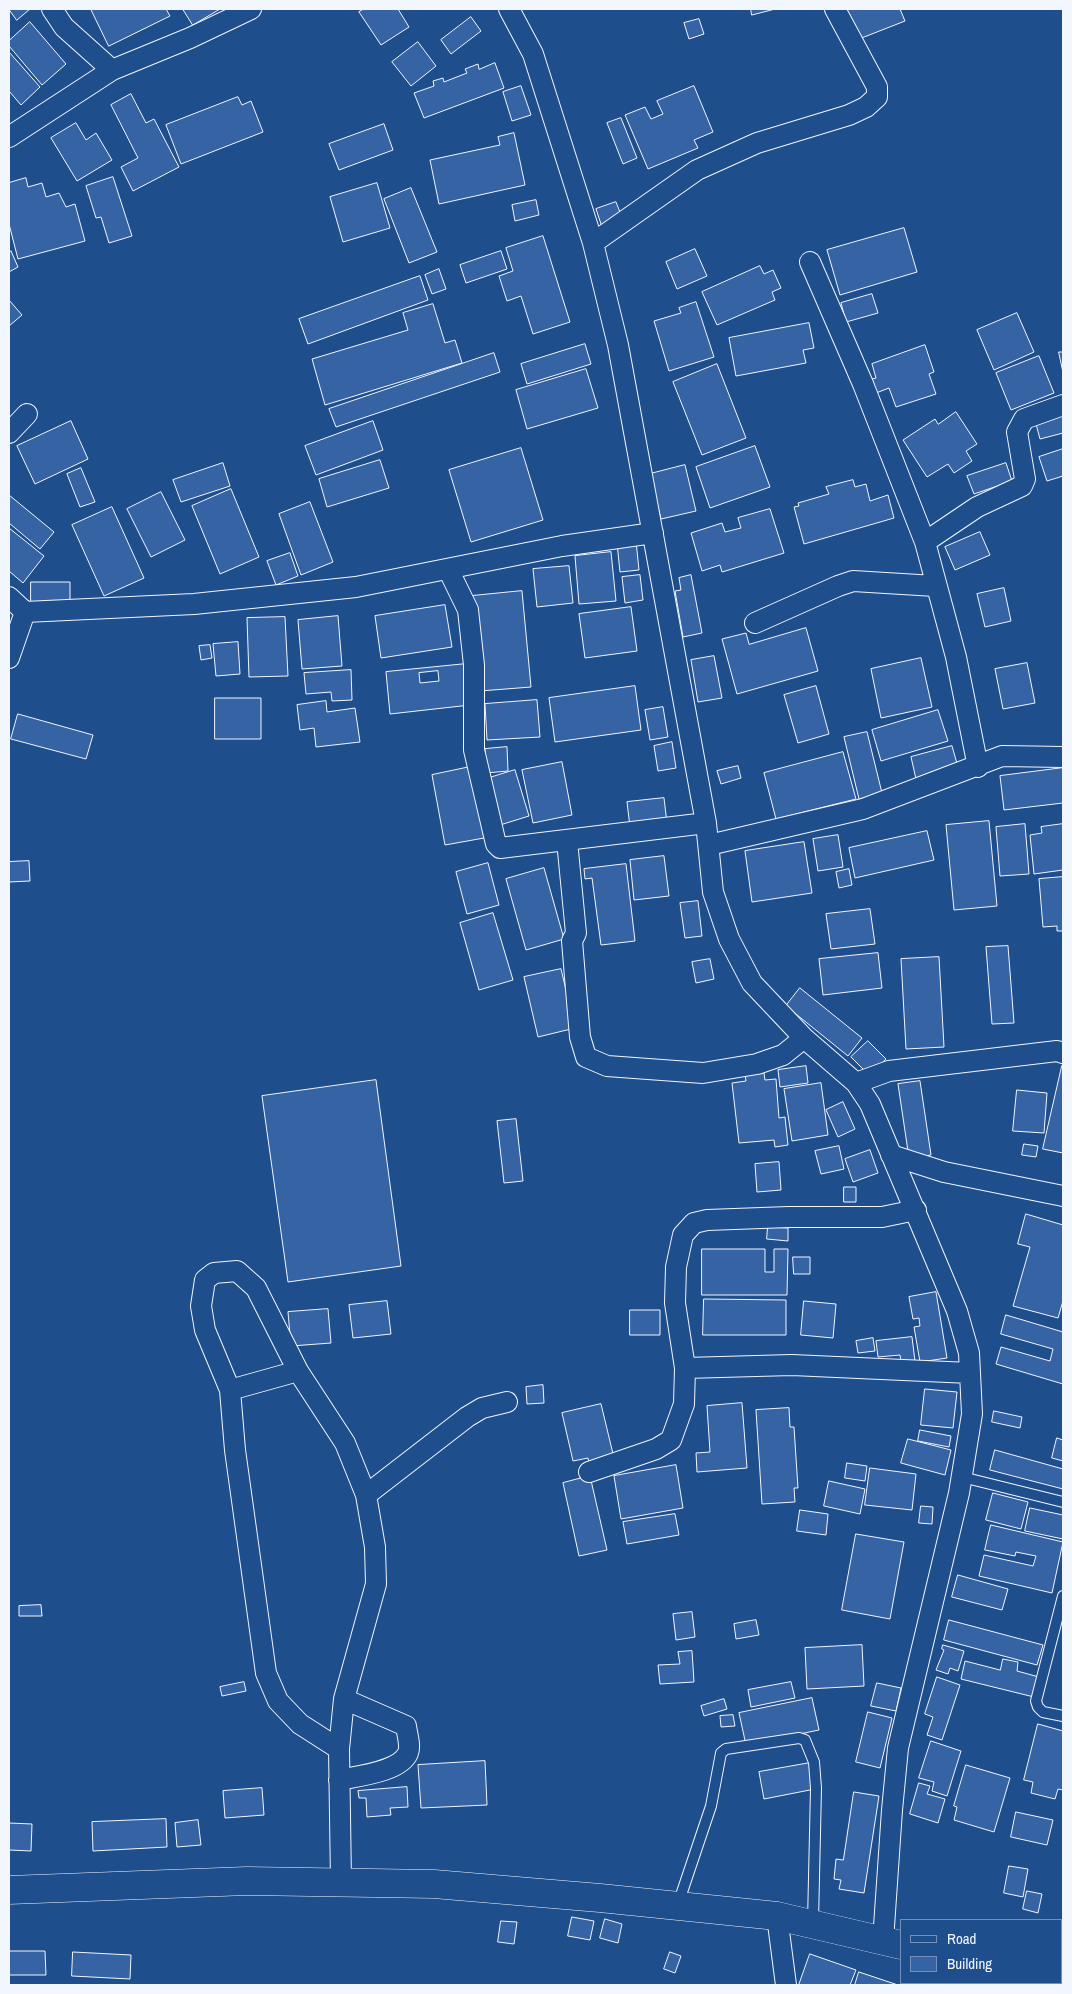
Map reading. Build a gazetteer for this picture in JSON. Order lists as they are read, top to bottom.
{
  "legend": ["Road", "Building"]
}
